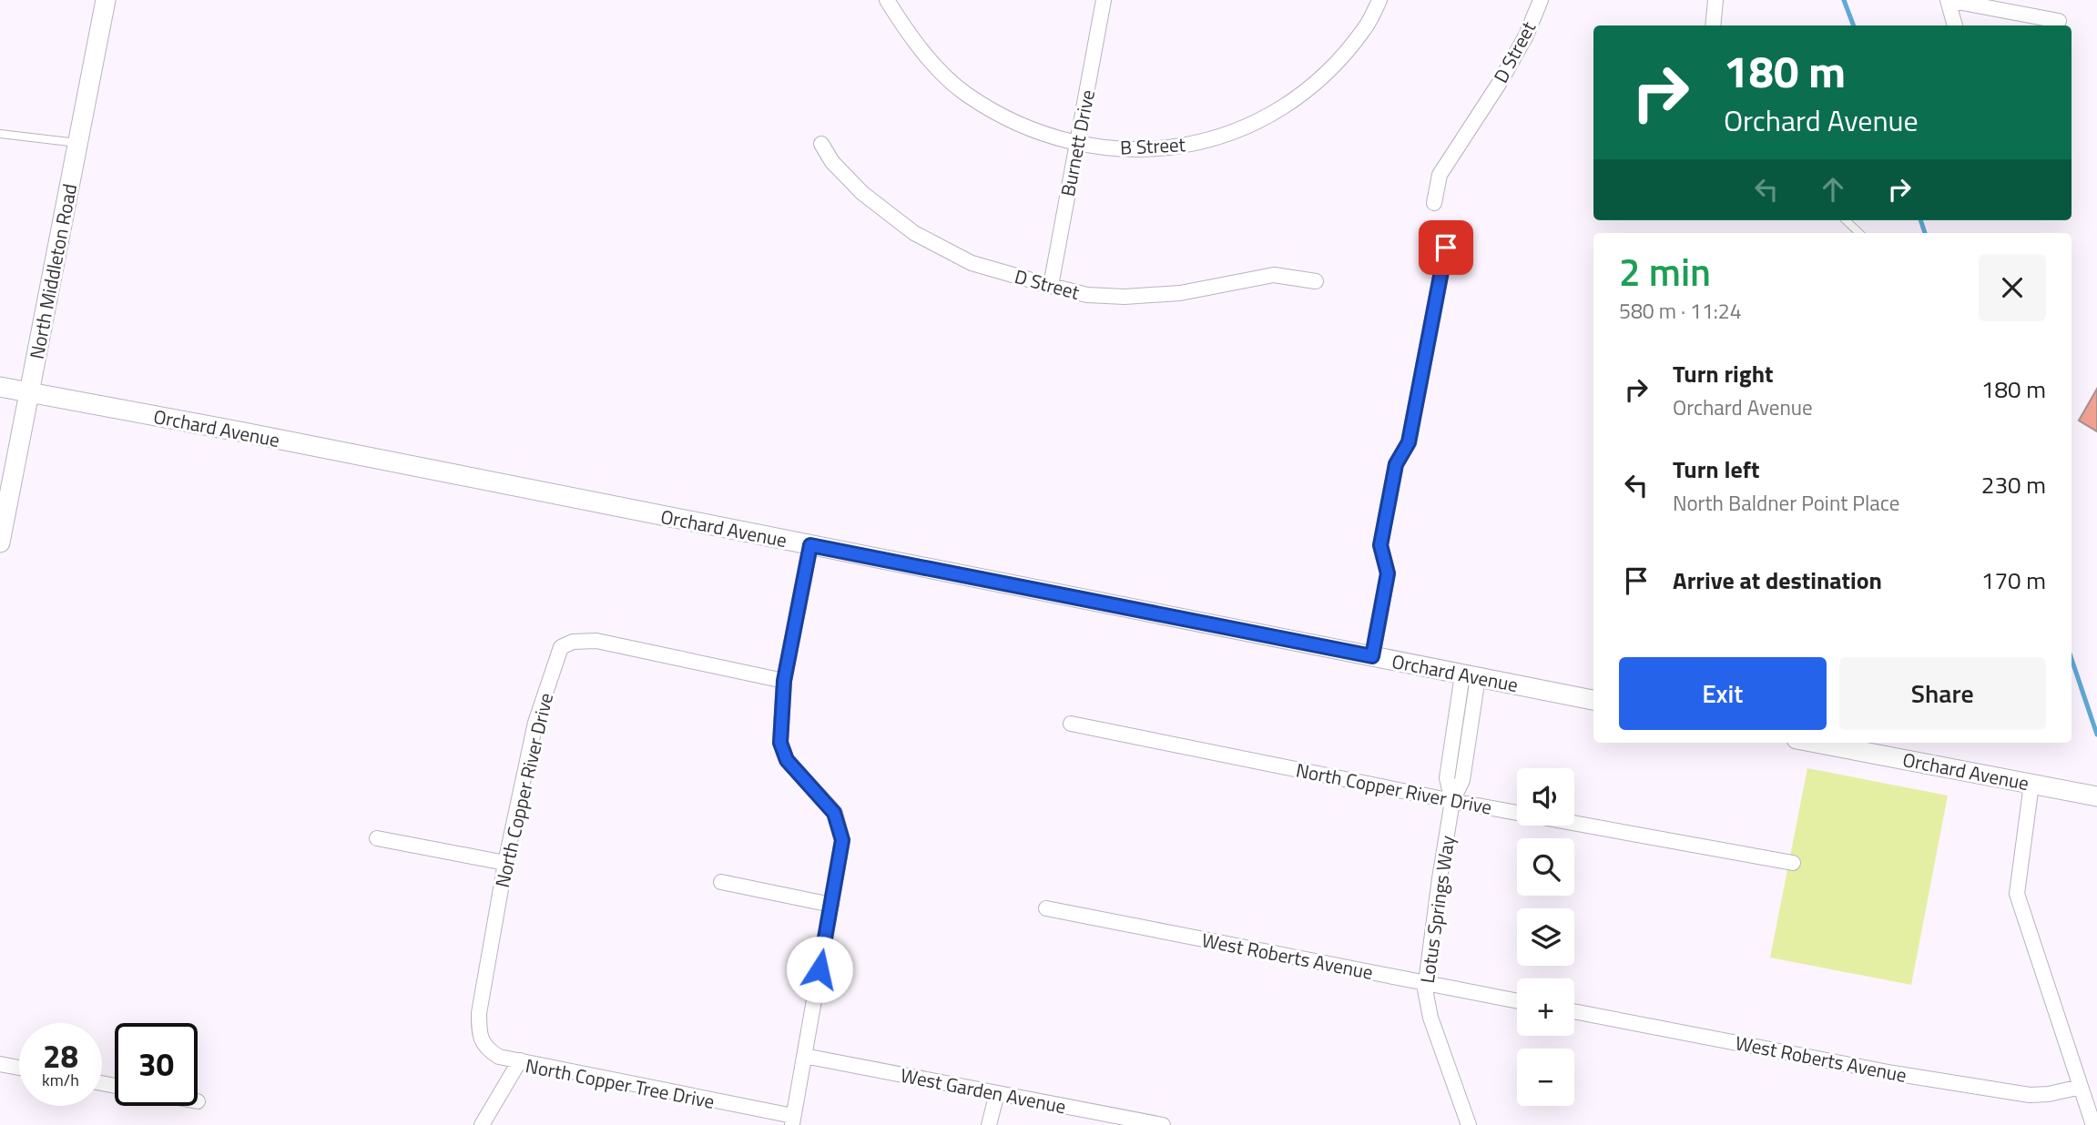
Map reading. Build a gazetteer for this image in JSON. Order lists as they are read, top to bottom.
{
  "streets": {
    "street": [
      "D Street",
      "Burnett Drive",
      "B Street",
      "North Middleton Road",
      "Orchard Avenue",
      "North Copper River Drive",
      "Lotus Springs Way",
      "West Roberts Avenue",
      "North Copper Tree Drive",
      "West Garden Avenue"
    ]
  },
  "crossings": [
    ["D Street", "Burnett Drive"],
    ["Burnett Drive", "B Street"],
    ["North Middleton Road", "Orchard Avenue"],
    ["Orchard Avenue", "Lotus Springs Way"],
    ["Orchard Avenue", "North Copper Tree Drive"],
    ["North Copper River Drive", "Lotus Springs Way"],
    ["North Copper River Drive", "North Copper Tree Drive"],
    ["Lotus Springs Way", "West Roberts Avenue"],
    ["North Copper Tree Drive", "West Garden Avenue"]
  ],
  "page": {
    "turn": ["180 m", "Orchard Avenue"],
    "heading": ["2 min", "580 m · 11:24"],
    "list": [
      {
        "name": "Turn right",
        "note": "Orchard Avenue",
        "value": "180 m"
      },
      {
        "name": "Turn left",
        "note": "North Baldner Point Place",
        "value": "230 m"
      },
      {
        "name": "Arrive at destination",
        "value": "170 m"
      }
    ],
    "buttons": ["Exit", "Share"],
    "map_buttons": ["+", "−"],
    "speed": "28 km/h",
    "limit": "30"
  }
}
